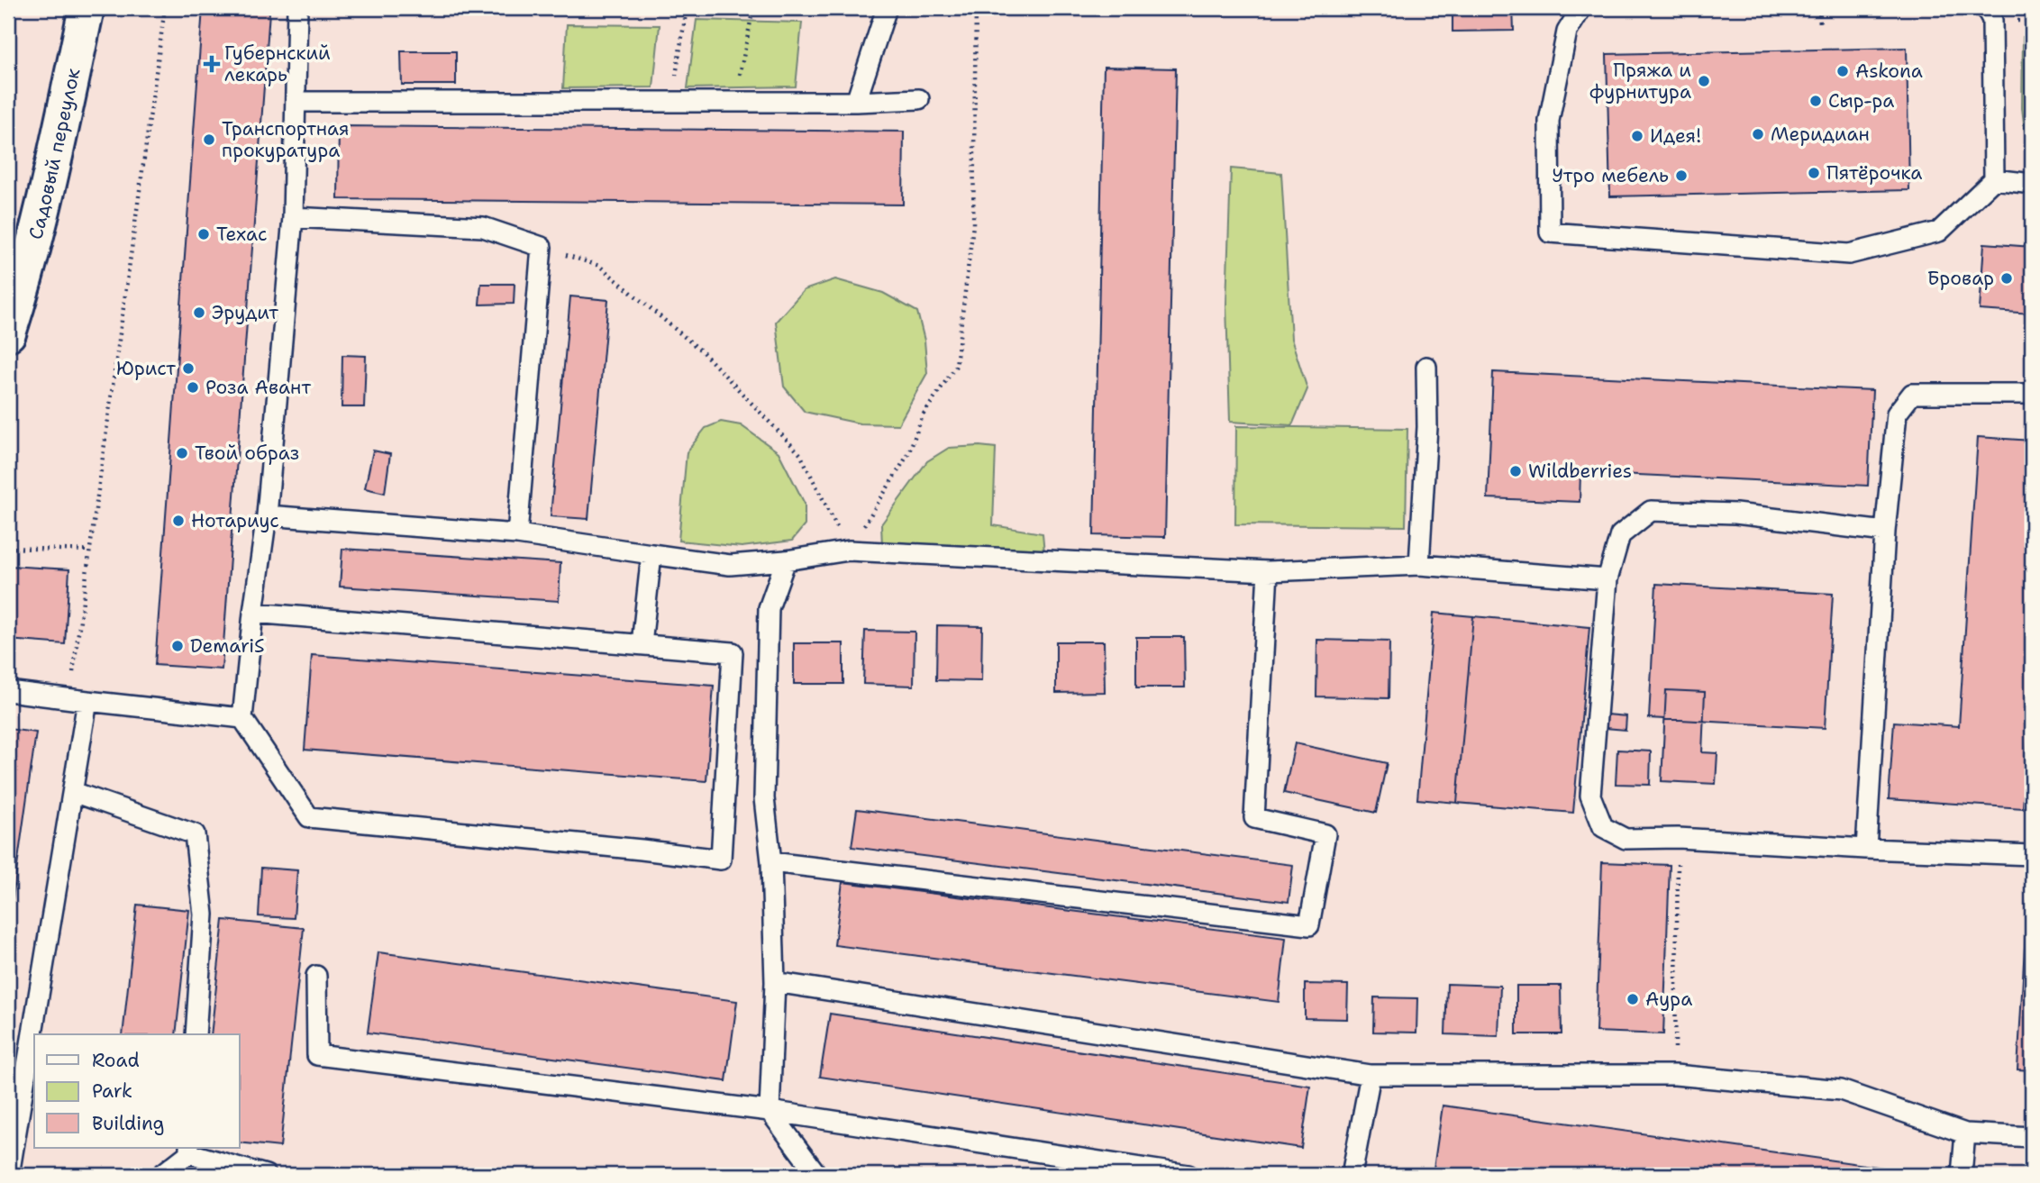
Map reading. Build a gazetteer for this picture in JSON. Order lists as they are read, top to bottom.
{
  "streets": {
    "street": ["Садовый переулок"]
  },
  "places": {
    "health": ["Губернский лекарь"],
    "other": [
      "Askona",
      "Пряжа и фурнитура",
      "Сыр-ра",
      "Меридиан",
      "Идея!",
      "Транспортная прокуратура",
      "Пятёрочка",
      "Утро мебель",
      "Техас",
      "Бровар",
      "Эрудит",
      "Юрист",
      "Роза Авант",
      "Твой образ",
      "Wildberries",
      "Нотариус",
      "DemariS",
      "Аура"
    ]
  },
  "legend": ["Road", "Park", "Building"]
}
